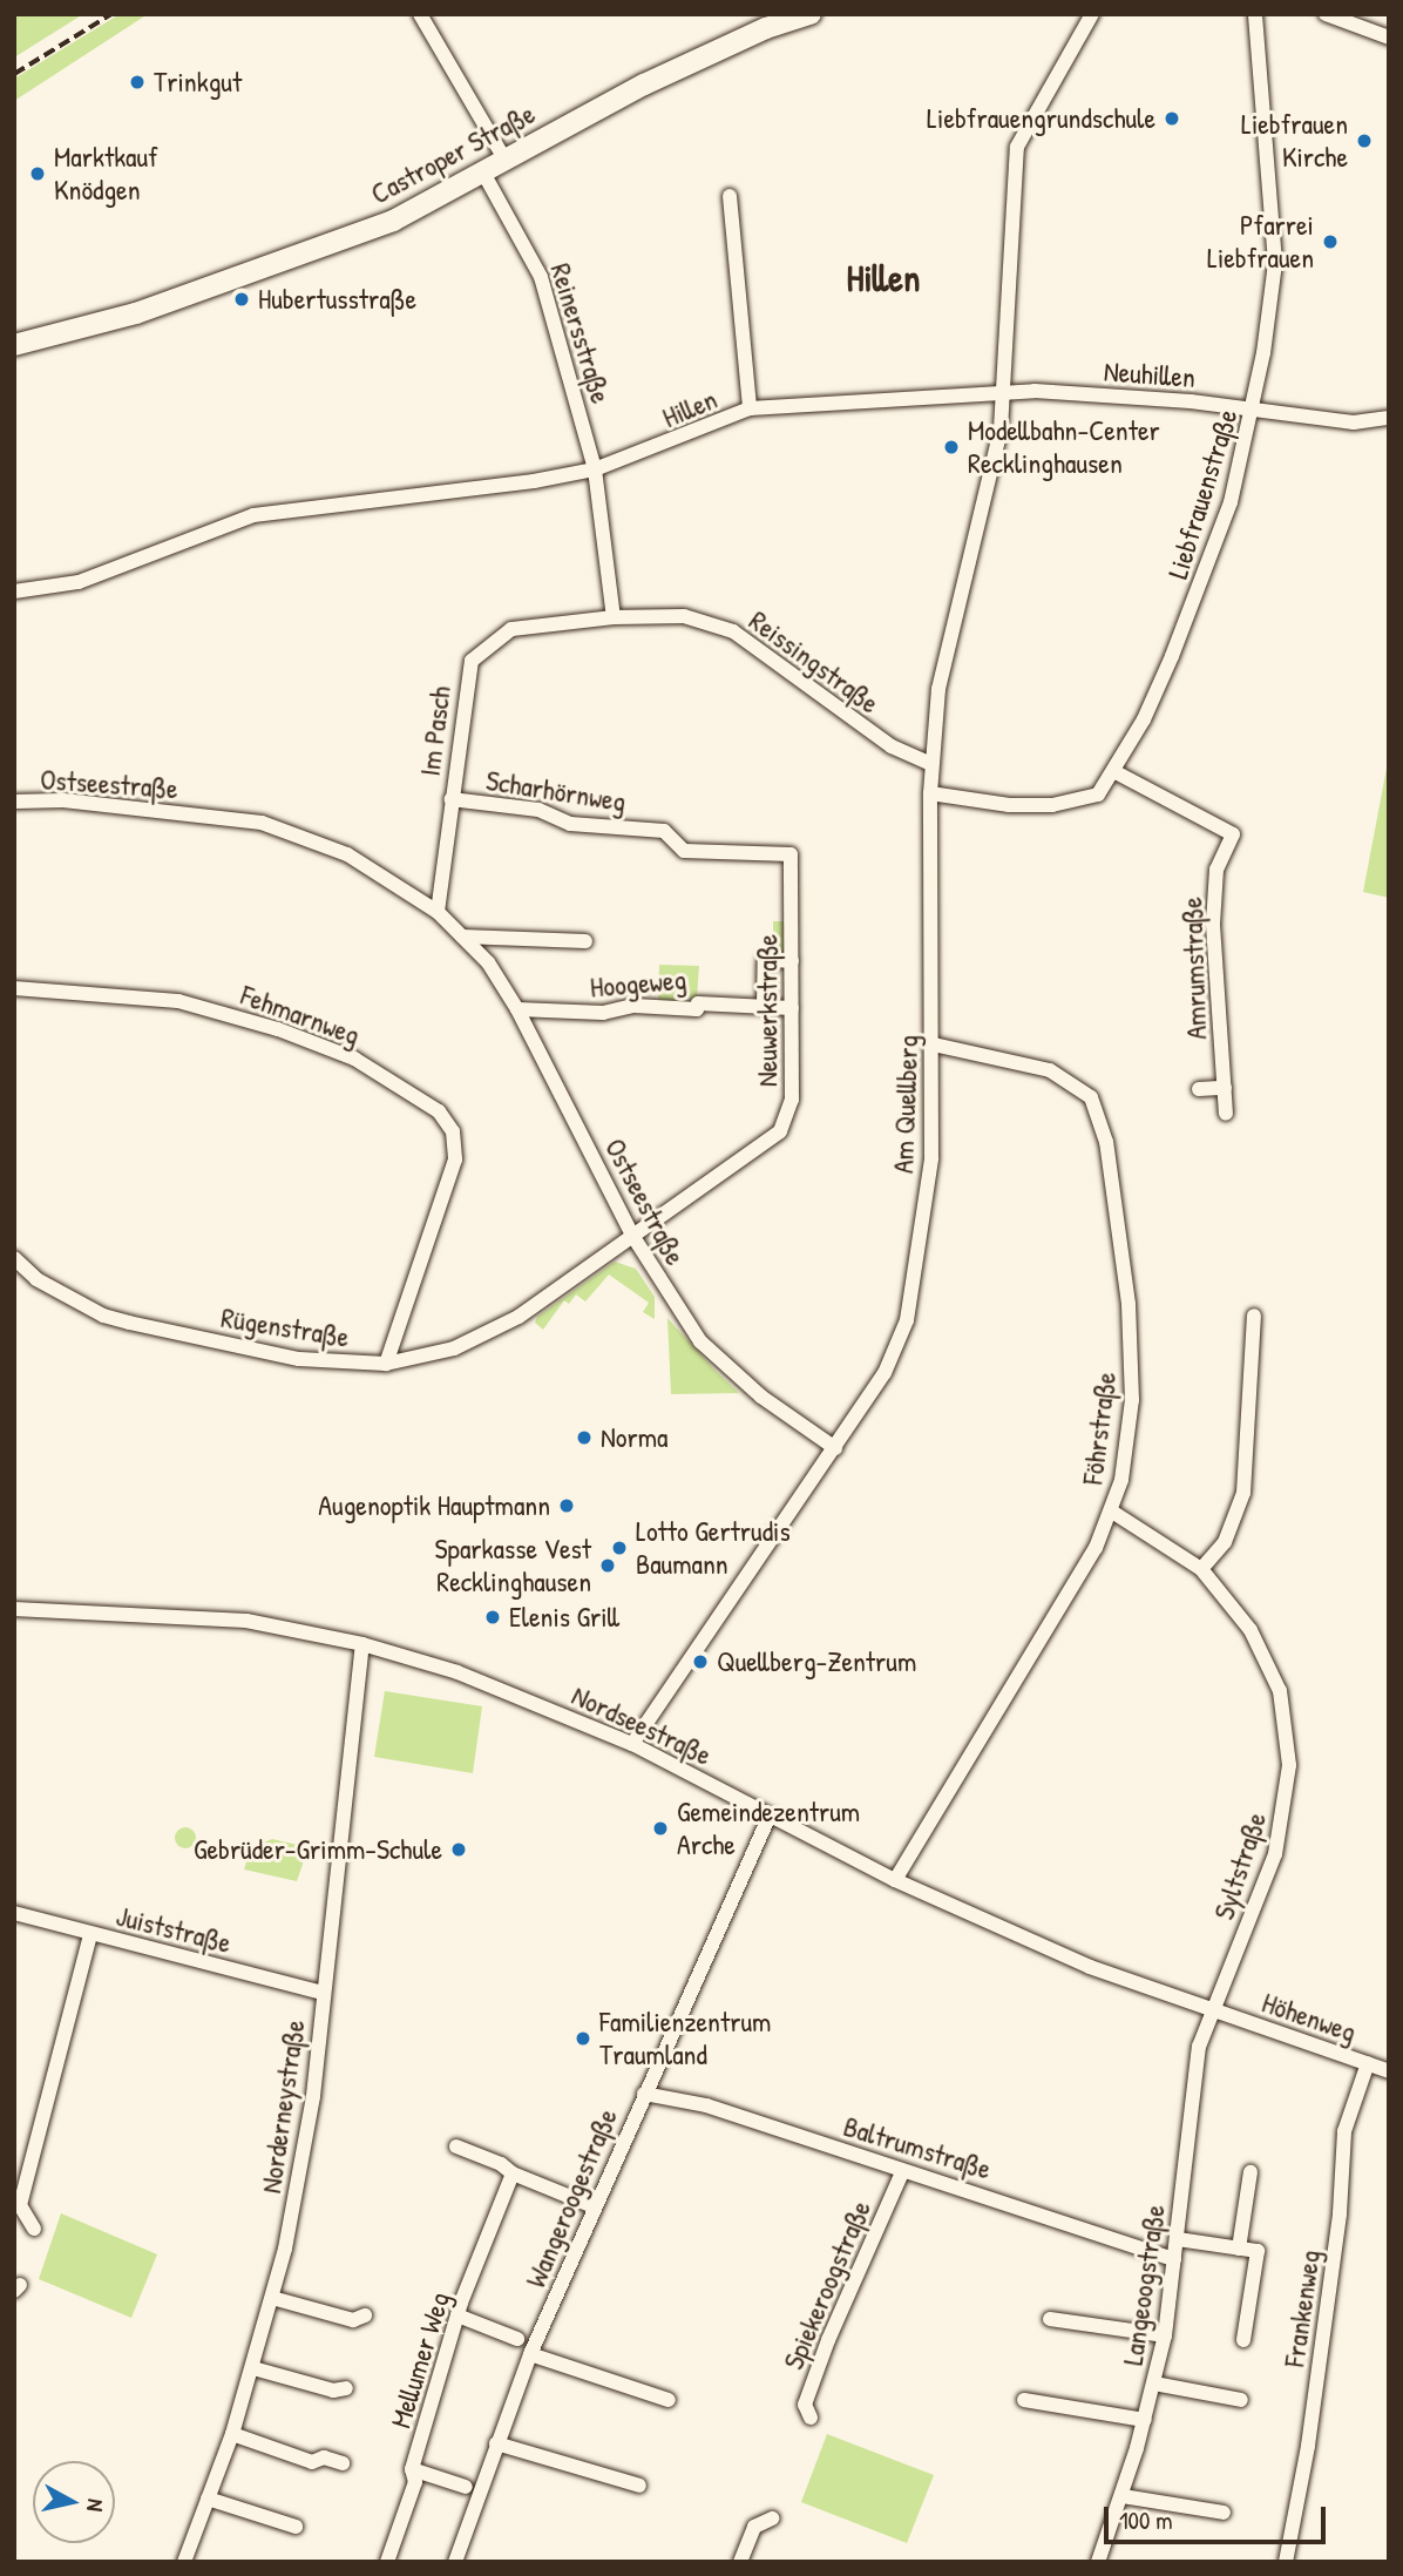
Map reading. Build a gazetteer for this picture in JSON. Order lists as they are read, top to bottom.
{
  "streets": {
    "main road": ["Castroper Straße"],
    "street": [
      "Reinersstraße",
      "Neuhillen",
      "Hillen",
      "Liebfrauenstraße",
      "Reissingstraße",
      "Im Pasch",
      "Ostseestraße",
      "Scharhörnweg",
      "Amrumstraße",
      "Hoogeweg",
      "Neuwerkstraße",
      "Fehmarnweg",
      "Am Quellberg",
      "Rügenstraße",
      "Föhrstraße",
      "Nordseestraße",
      "Syltstraße",
      "Juiststraße",
      "Höhenweg",
      "Norderneystraße",
      "Baltrumstraße",
      "Wangeroogestraße",
      "Spiekeroogstraße",
      "Langeoogstraße",
      "Frankenweg",
      "Mellumer Weg"
    ]
  },
  "crossings": [
    ["Castroper Straße", "Reinersstraße"],
    ["Reinersstraße", "Hillen"],
    ["Neuhillen", "Hillen"],
    ["Neuhillen", "Liebfrauenstraße"],
    ["Neuhillen", "Am Quellberg"],
    ["Hillen", "Am Quellberg"],
    ["Liebfrauenstraße", "Amrumstraße"],
    ["Liebfrauenstraße", "Am Quellberg"],
    ["Reissingstraße", "Im Pasch"],
    ["Reissingstraße", "Am Quellberg"],
    ["Im Pasch", "Ostseestraße"],
    ["Im Pasch", "Scharhörnweg"],
    ["Ostseestraße", "Hoogeweg"],
    ["Ostseestraße", "Neuwerkstraße"],
    ["Ostseestraße", "Am Quellberg"],
    ["Ostseestraße", "Rügenstraße"],
    ["Scharhörnweg", "Neuwerkstraße"],
    ["Hoogeweg", "Neuwerkstraße"],
    ["Neuwerkstraße", "Rügenstraße"],
    ["Fehmarnweg", "Rügenstraße"],
    ["Am Quellberg", "Föhrstraße"],
    ["Am Quellberg", "Nordseestraße"],
    ["Föhrstraße", "Nordseestraße"],
    ["Föhrstraße", "Syltstraße"],
    ["Nordseestraße", "Syltstraße"],
    ["Nordseestraße", "Höhenweg"],
    ["Nordseestraße", "Norderneystraße"],
    ["Nordseestraße", "Wangeroogestraße"],
    ["Nordseestraße", "Langeoogstraße"],
    ["Syltstraße", "Höhenweg"],
    ["Syltstraße", "Langeoogstraße"],
    ["Juiststraße", "Norderneystraße"],
    ["Höhenweg", "Langeoogstraße"],
    ["Höhenweg", "Frankenweg"],
    ["Baltrumstraße", "Wangeroogestraße"],
    ["Baltrumstraße", "Spiekeroogstraße"],
    ["Baltrumstraße", "Langeoogstraße"]
  ],
  "districts": ["Hillen"],
  "places": [
    "Trinkgut",
    "Liebfrauengrundschule",
    "Liebfrauen Kirche",
    "Marktkauf Knödgen",
    "Pfarrei Liebfrauen",
    "Hubertusstraße",
    "Modellbahn-Center Recklinghausen",
    "Norma",
    "Augenoptik Hauptmann",
    "Lotto Gertrudis Baumann",
    "Sparkasse Vest Recklinghausen",
    "Elenis Grill",
    "Quellberg-Zentrum",
    "Gemeindezentrum Arche",
    "Gebrüder-Grimm-Schule",
    "Familienzentrum Traumland"
  ],
  "scale_bar": "100 m",
  "north": "right"
}
